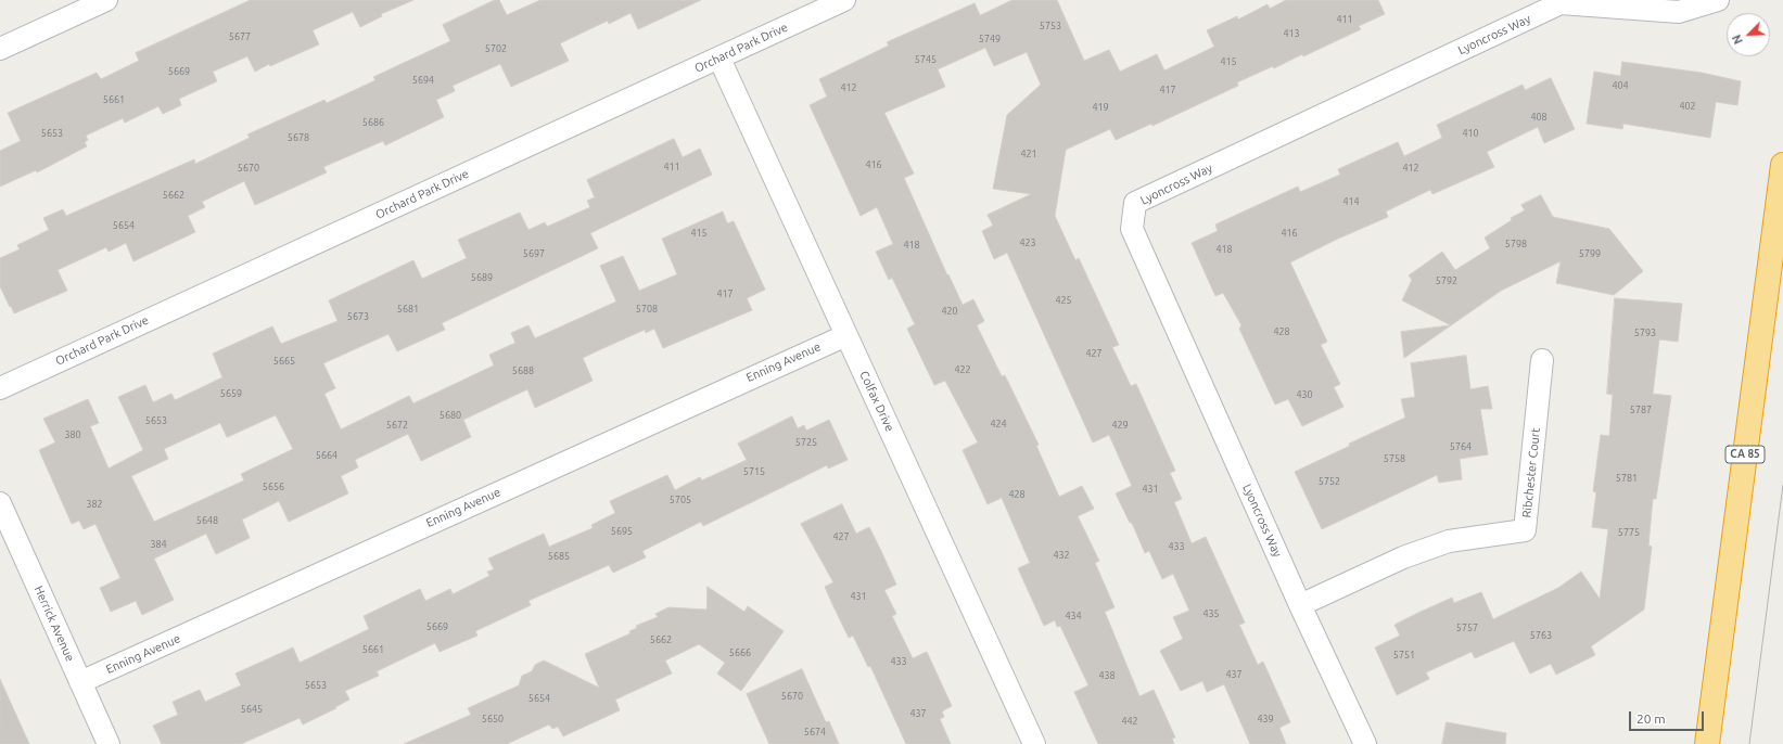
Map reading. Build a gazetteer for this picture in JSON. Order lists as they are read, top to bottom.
{
  "streets": {
    "highway": ["CA 85"],
    "street": [
      "Lyoncross Way",
      "Orchard Park Drive",
      "Enning Avenue",
      "Colfax Drive",
      "Ribchester Court",
      "Herrick Avenue"
    ]
  },
  "crossings": [
    ["Lyoncross Way", "Ribchester Court"],
    ["Orchard Park Drive", "Colfax Drive"],
    ["Enning Avenue", "Colfax Drive"],
    ["Enning Avenue", "Herrick Avenue"]
  ],
  "house_numbers": [
    "411",
    "5753",
    "413",
    "5677",
    "5749",
    "5702",
    "5745",
    "415",
    "5669",
    "5694",
    "404",
    "412",
    "417",
    "5661",
    "402",
    "419",
    "408",
    "5686",
    "5653",
    "410",
    "5678",
    "421",
    "416",
    "411",
    "5670",
    "412",
    "5662",
    "414",
    "5654",
    "415",
    "416",
    "423",
    "5798",
    "418",
    "418",
    "5697",
    "5799",
    "5689",
    "5792",
    "417",
    "425",
    "5681",
    "5708",
    "420",
    "5673",
    "428",
    "5793",
    "427",
    "5665",
    "422",
    "5688",
    "5659",
    "430",
    "5787",
    "5680",
    "5653",
    "424",
    "5672",
    "429",
    "380",
    "5725",
    "5764",
    "5664",
    "5758",
    "5715",
    "5781",
    "5752",
    "5656",
    "431",
    "428",
    "5705",
    "382",
    "5648",
    "5695",
    "5775",
    "427",
    "384",
    "433",
    "432",
    "5685",
    "431",
    "435",
    "434",
    "5669",
    "5757",
    "5763",
    "5662",
    "5661",
    "5666",
    "5751",
    "433",
    "437",
    "438",
    "5653",
    "5670",
    "5654",
    "5645",
    "437",
    "5650",
    "439",
    "442",
    "5674"
  ],
  "scale_bar": "20 m",
  "north": "bottom left"
}
